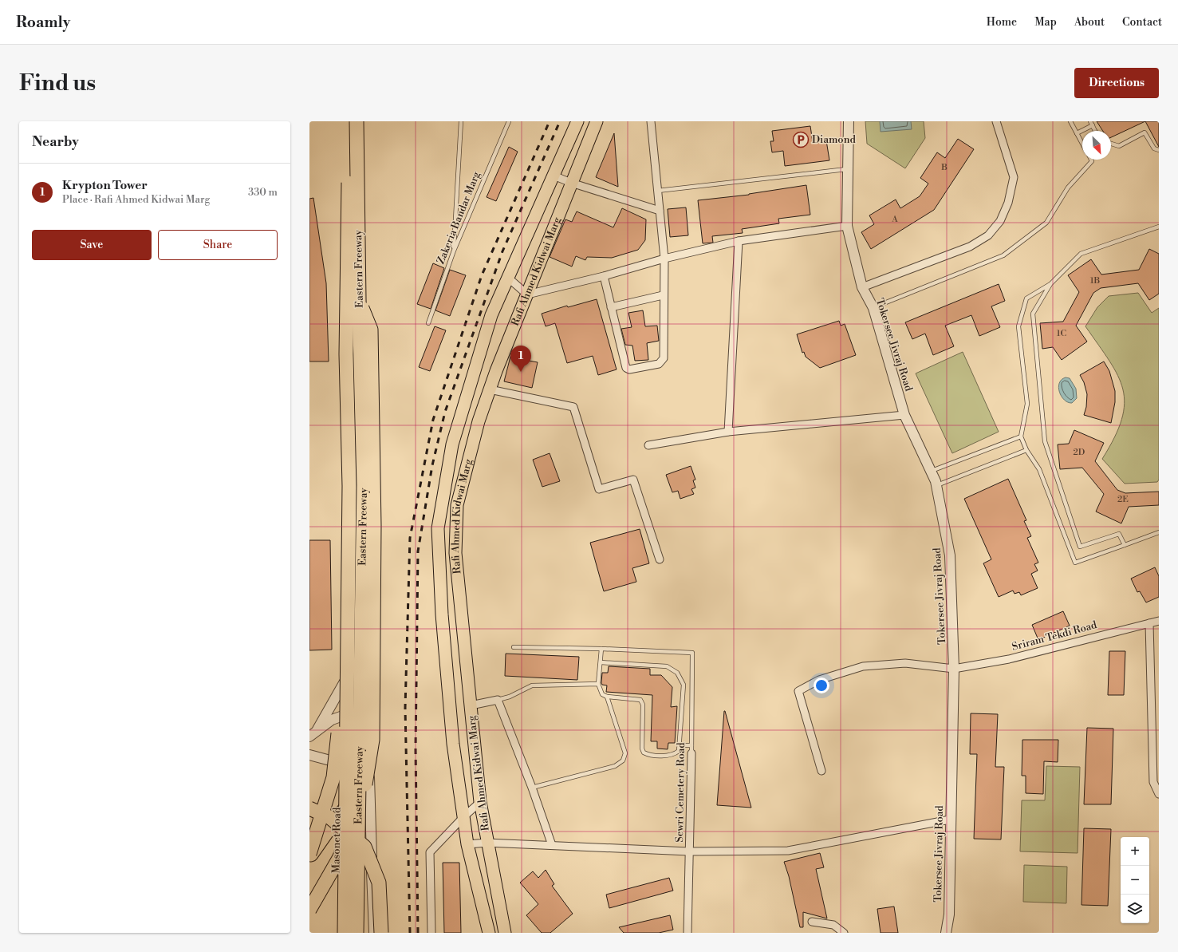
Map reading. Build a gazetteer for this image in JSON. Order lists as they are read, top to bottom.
{
  "streets": {
    "highway": ["Eastern Freeway"],
    "main road": ["Rafi Ahmed Kidwai Marg"],
    "street": [
      "Tokersee Jivraj Road",
      "Sriram Tekdi Road",
      "Sewri Cemetery Road",
      "Masonet Road"
    ],
    "lane": ["Zakeria Bandar Marg"]
  },
  "crossings": [
    ["Eastern Freeway", "Masonet Road"],
    ["Tokersee Jivraj Road", "Sriram Tekdi Road"]
  ],
  "places": {
    "parking": ["Diamond"]
  },
  "house_numbers": [
    "B",
    "A",
    "1B",
    "1C",
    "2D",
    "2E"
  ],
  "north": "bottom right",
  "page": {
    "header": "Roamly",
    "nav": [
      "Home",
      "Map",
      "About",
      "Contact"
    ],
    "buttons": [
      "Directions",
      ["Save", "Share"]
    ],
    "title": "Find us",
    "heading": "Nearby",
    "list": [
      {
        "mark": "1",
        "name": "Krypton Tower",
        "note": "Place · Rafi Ahmed Kidwai Marg",
        "value": "330 m"
      }
    ],
    "pins": "1",
    "map_buttons": ["+", "−"]
  }
}
